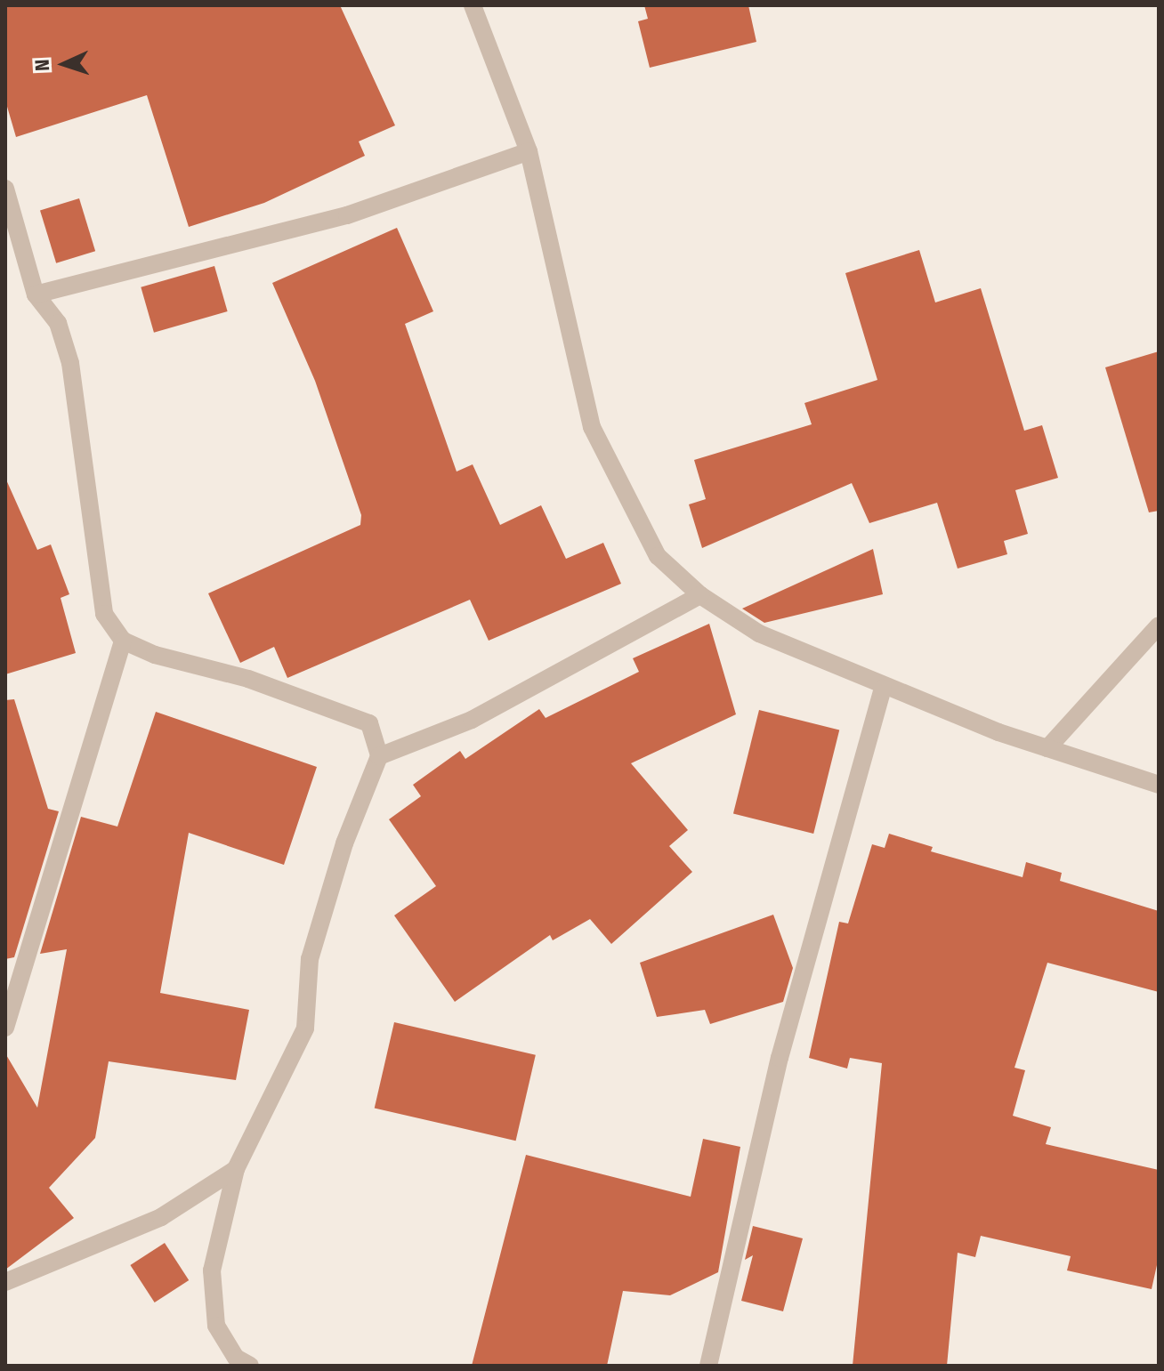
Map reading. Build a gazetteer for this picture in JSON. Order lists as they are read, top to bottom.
{
  "north": "left"
}
